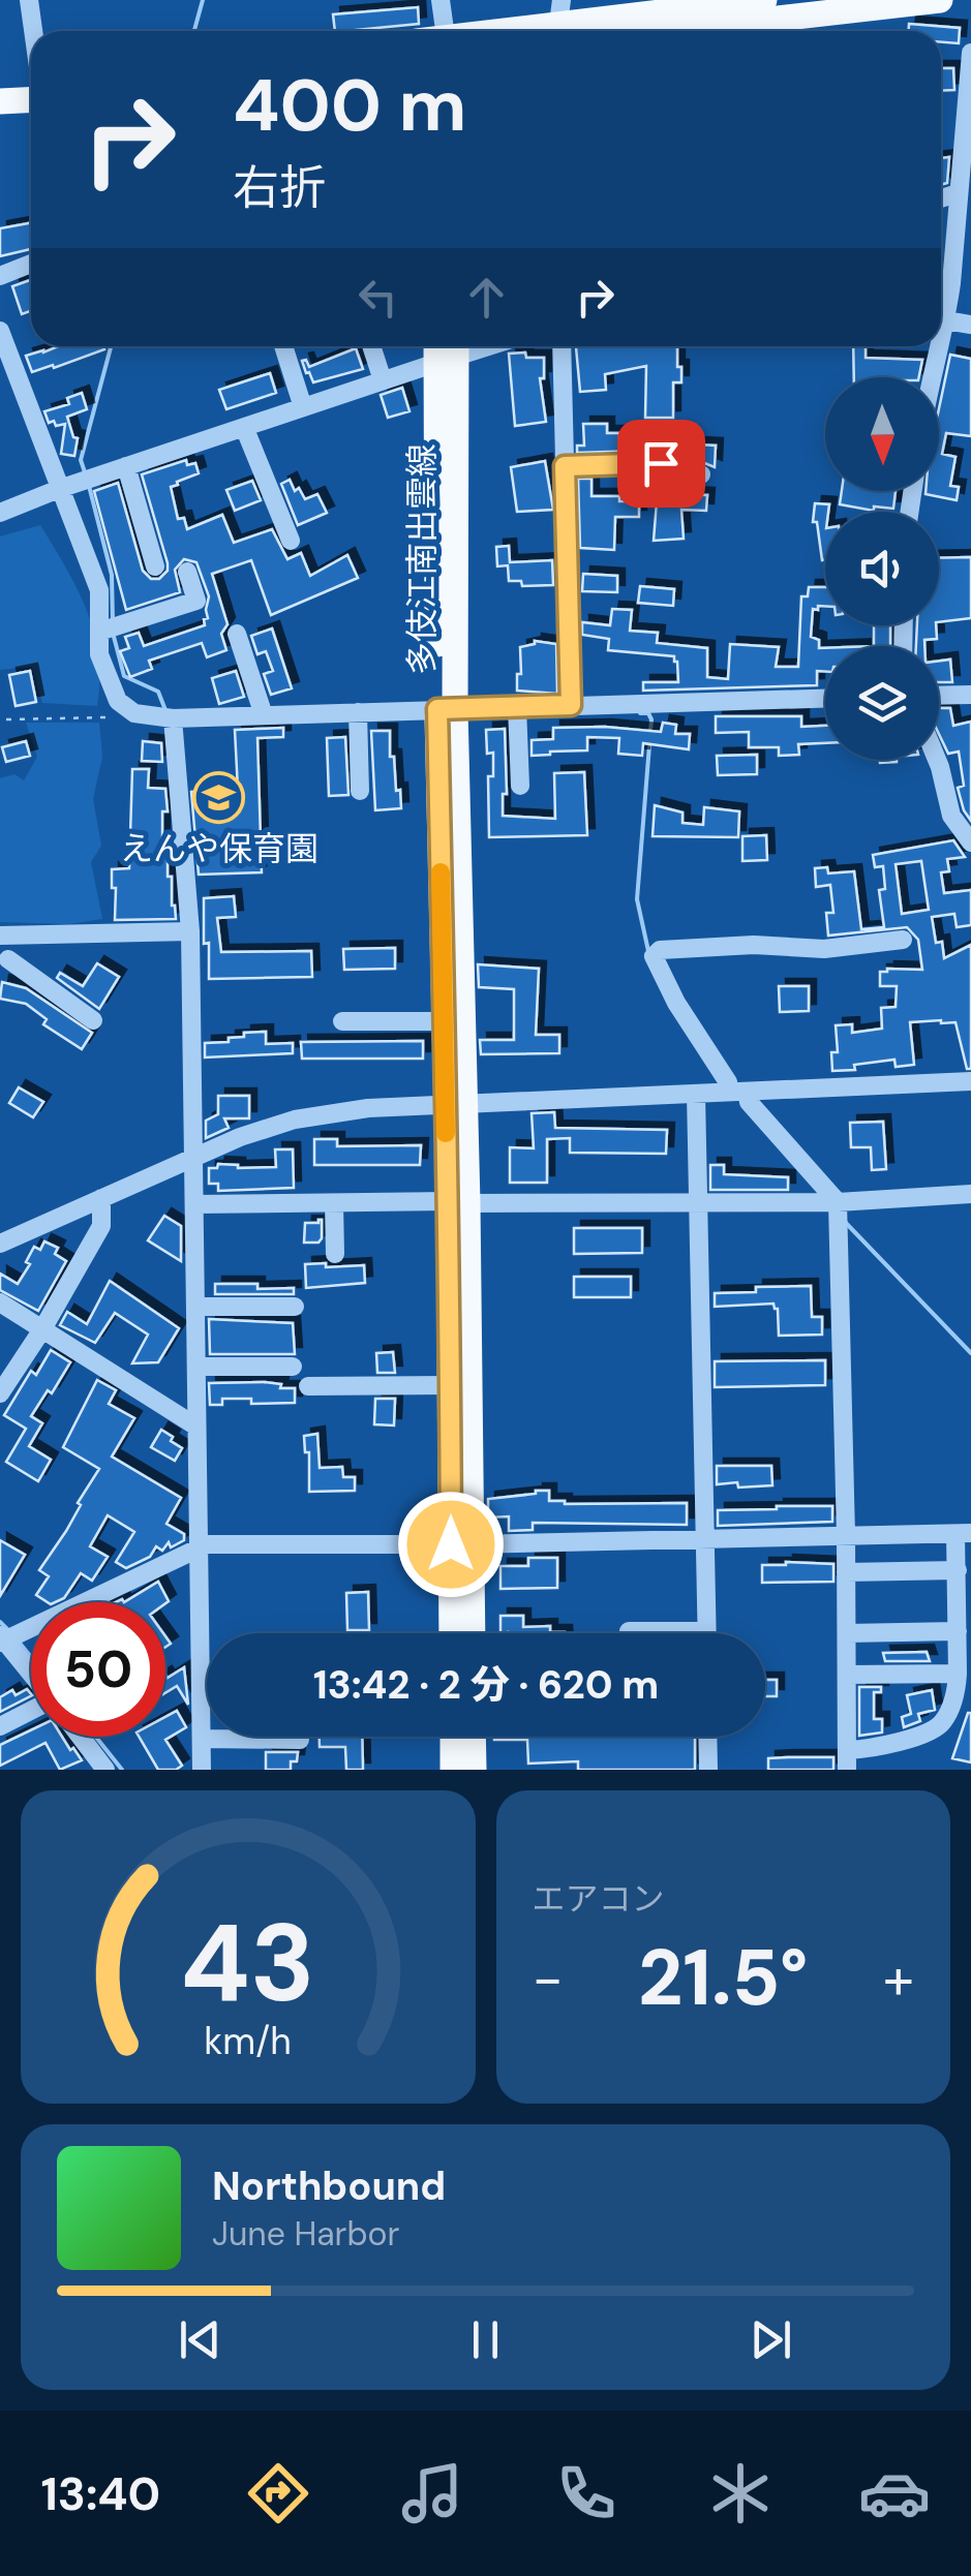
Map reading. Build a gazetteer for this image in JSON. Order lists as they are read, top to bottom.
{
  "streets": {
    "main road": ["多伎江南出雲線"]
  },
  "places": {
    "school or university": ["えんや保育園"]
  },
  "north": "bottom",
  "page": {
    "turn": ["400 m", "右折"],
    "limit": "50",
    "trip": "13:42 · 2 分 · 620 m",
    "tile": "エアコン",
    "heat": ["−", "21.5°", "+"],
    "song": ["Northbound", "June Harbor"],
    "tabs": "13:40",
    "gauge": ["43", "km/h"]
  }
}
